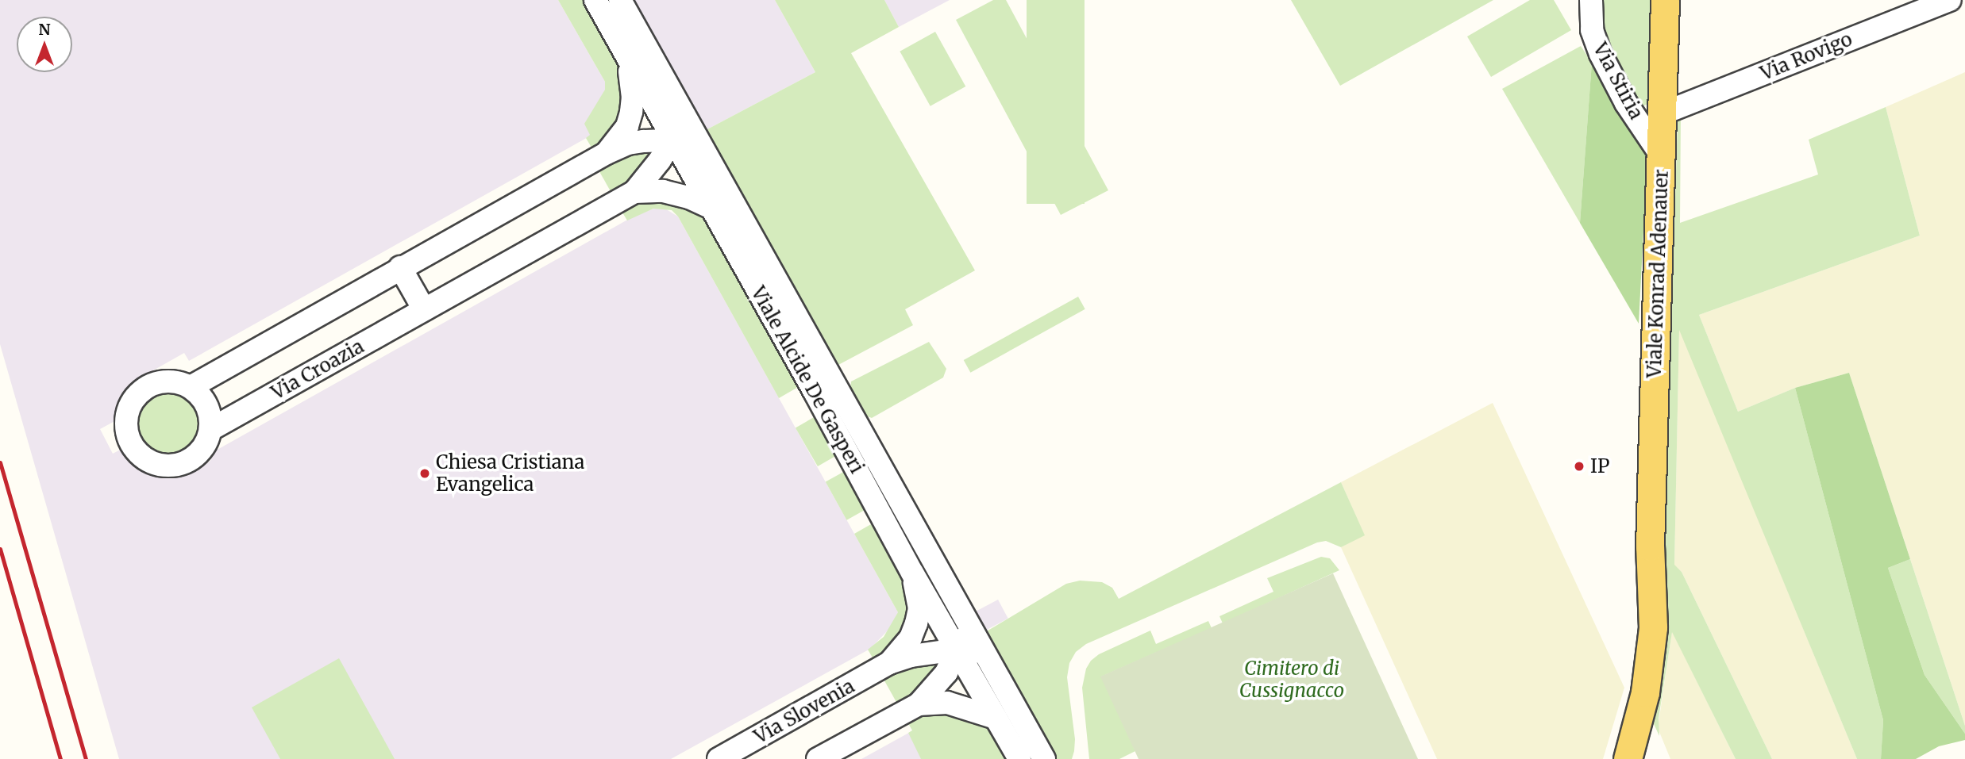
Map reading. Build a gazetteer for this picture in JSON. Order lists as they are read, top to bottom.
{
  "streets": {
    "main road": ["Viale Konrad Adenauer"],
    "street": [
      "Via Rovigo",
      "Via Stiria",
      "Via Croazia",
      "Viale Alcide De Gasperi",
      "Via Slovenia"
    ]
  },
  "crossings": [
    ["Via Rovigo", "Viale Konrad Adenauer"],
    ["Via Stiria", "Viale Konrad Adenauer"],
    ["Via Croazia", "Viale Alcide De Gasperi"],
    ["Viale Alcide De Gasperi", "Via Slovenia"]
  ],
  "parks": ["Cimitero di Cussignacco"],
  "places": ["IP", "Chiesa Cristiana Evangelica"],
  "north": "top"
}
